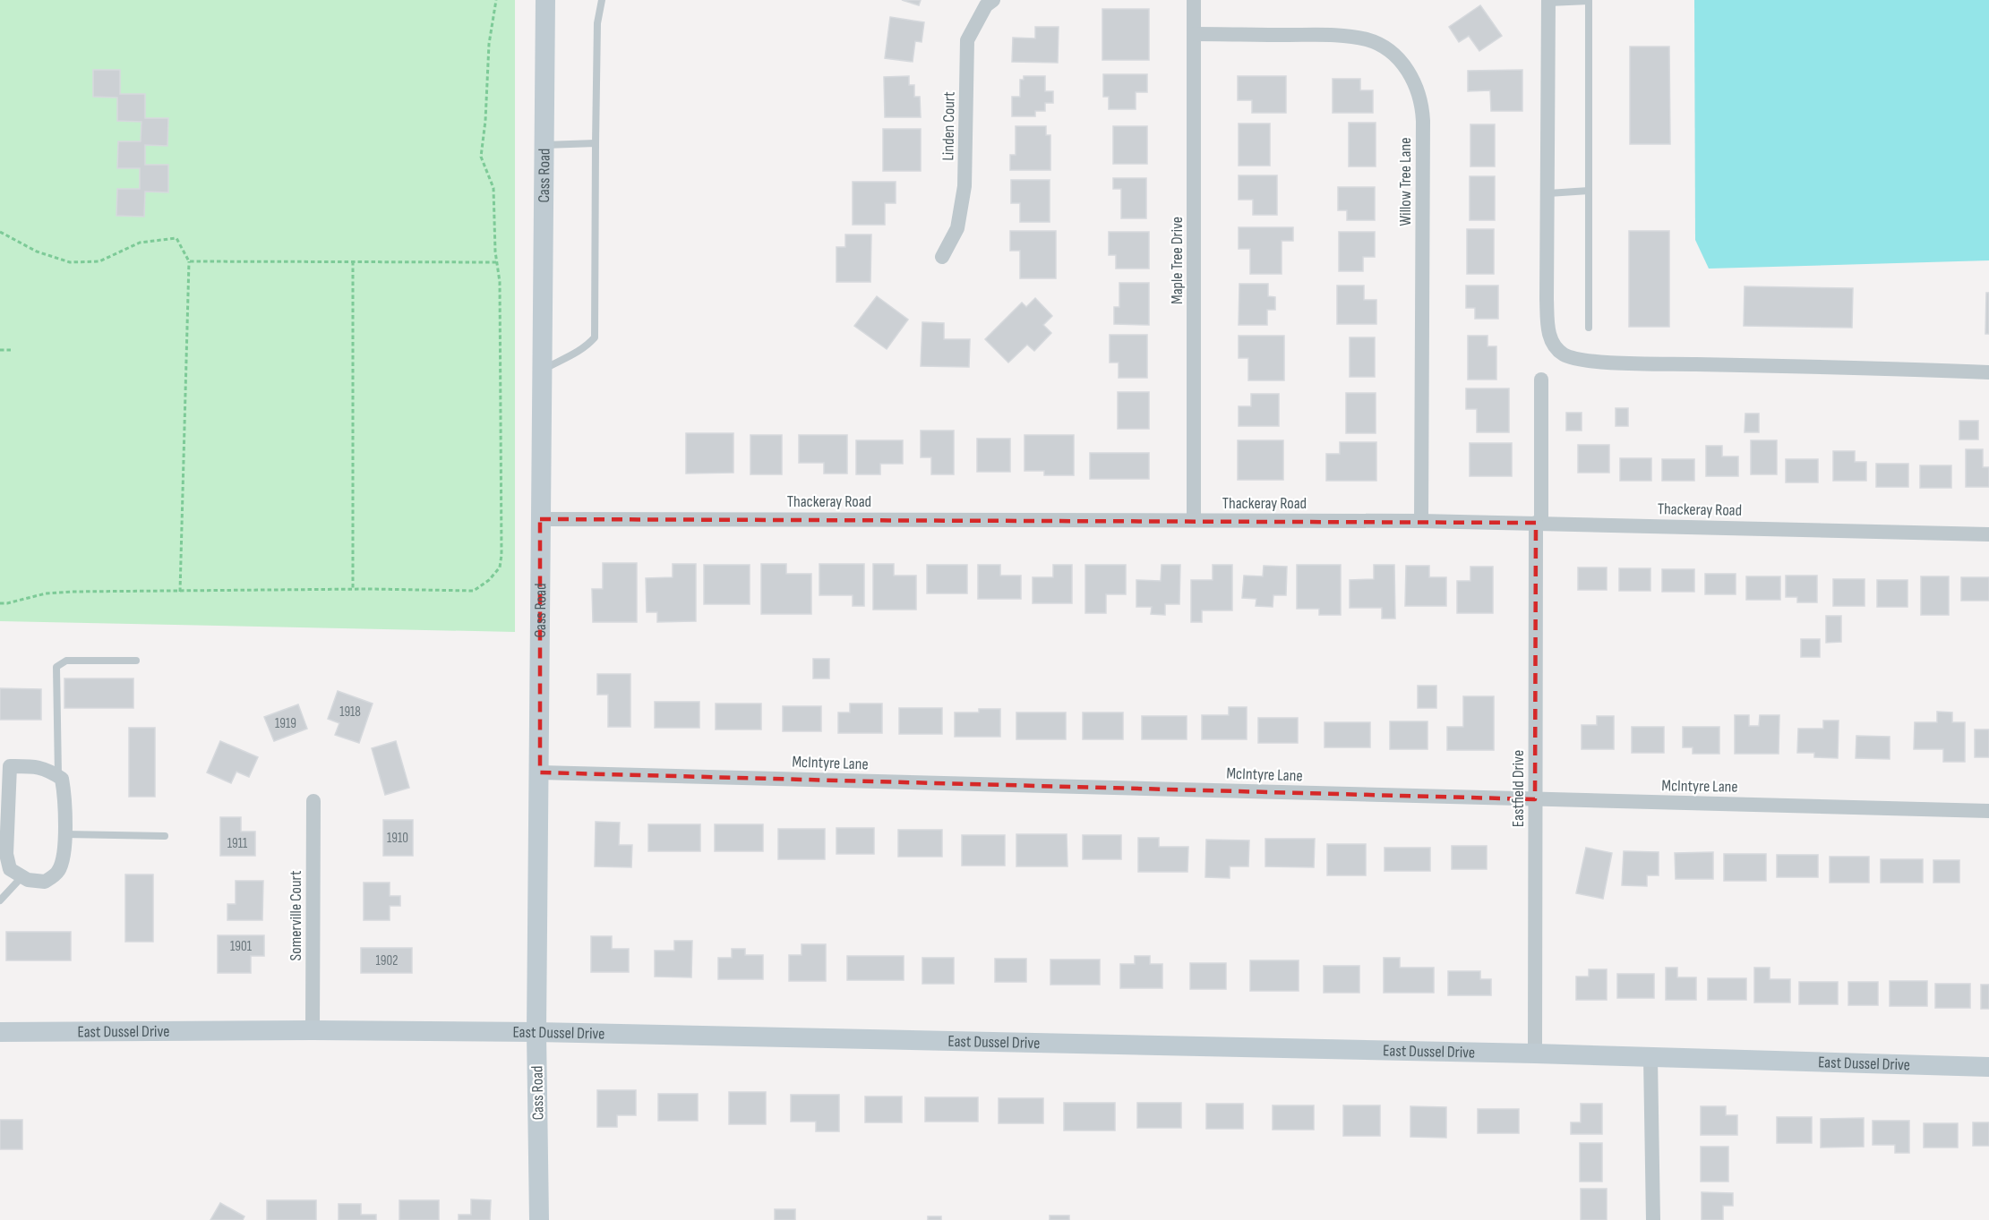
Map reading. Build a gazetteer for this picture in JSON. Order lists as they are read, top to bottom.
{
  "streets": {
    "street": [
      "Linden Court",
      "Cass Road",
      "Willow Tree Lane",
      "Maple Tree Drive",
      "Thackeray Road",
      "McIntyre Lane",
      "Eastfield Drive",
      "Somerville Court",
      "East Dussel Drive"
    ]
  },
  "crossings": [
    ["Cass Road", "Thackeray Road"],
    ["Cass Road", "McIntyre Lane"],
    ["Cass Road", "East Dussel Drive"],
    ["Willow Tree Lane", "Maple Tree Drive"],
    ["Willow Tree Lane", "Thackeray Road"],
    ["Maple Tree Drive", "Thackeray Road"],
    ["Thackeray Road", "Eastfield Drive"],
    ["McIntyre Lane", "Eastfield Drive"],
    ["Eastfield Drive", "East Dussel Drive"],
    ["Somerville Court", "East Dussel Drive"]
  ],
  "house_numbers": [
    "1918",
    "1919",
    "1910",
    "1911",
    "1901",
    "1902"
  ]
}
